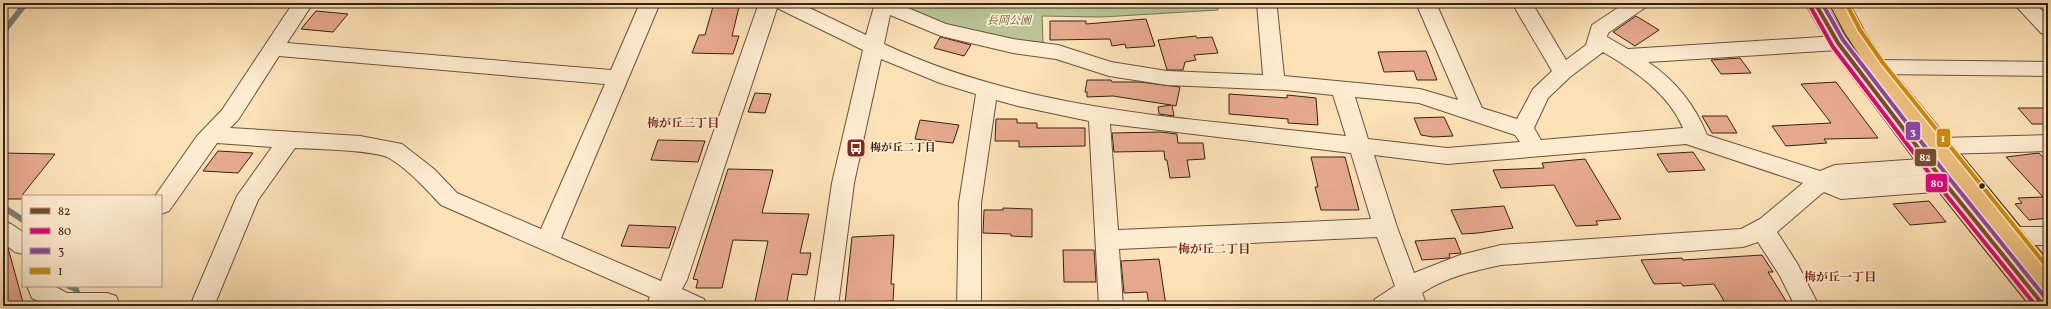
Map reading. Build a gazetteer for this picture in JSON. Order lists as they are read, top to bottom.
{
  "districts": ["梅が丘三丁目", "梅が丘二丁目", "梅が丘一丁目"],
  "parks": ["長岡公園"],
  "places": {
    "bus stop": ["梅が丘二丁目"]
  },
  "lines": [
    "transit line 82",
    "transit line 3",
    "transit line 1",
    "transit line 80"
  ],
  "legend": [
    "82",
    "80",
    "3",
    "1"
  ]
}
